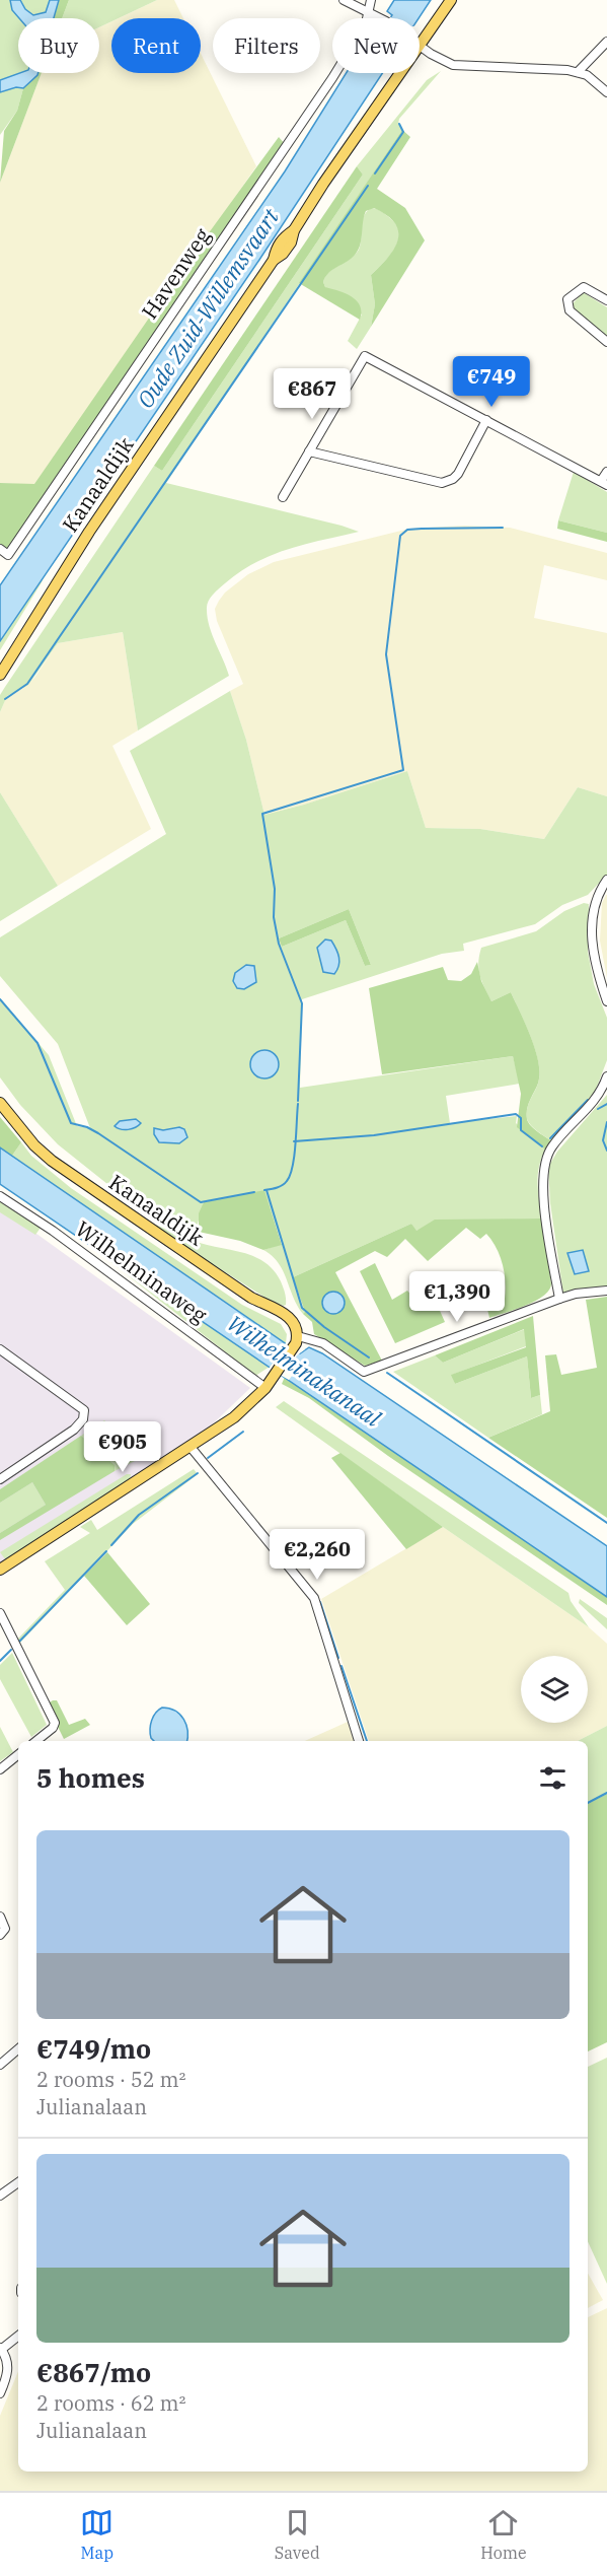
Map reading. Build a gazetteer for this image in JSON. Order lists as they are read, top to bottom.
{
  "streets": {
    "main road": ["Kanaaldijk"],
    "street": ["Havenweg", "Wilhelminaweg"]
  },
  "water": ["Oude Zuid-Willemsvaart", "Wilhelminakanaal"],
  "page": {
    "chip": [
      "Buy",
      "Rent",
      "Filters",
      "New"
    ],
    "price": [
      "€749",
      "€867",
      "€1,390",
      "€905",
      "€2,260"
    ],
    "heading": "5 homes",
    "list": [
      {
        "name": "€749/mo",
        "note": "2 rooms · 52 m² · Julianalaan"
      },
      {
        "name": "€867/mo",
        "note": "2 rooms · 62 m² · Julianalaan"
      }
    ],
    "tabs": ["Map", "Saved", "Home"]
  }
}
